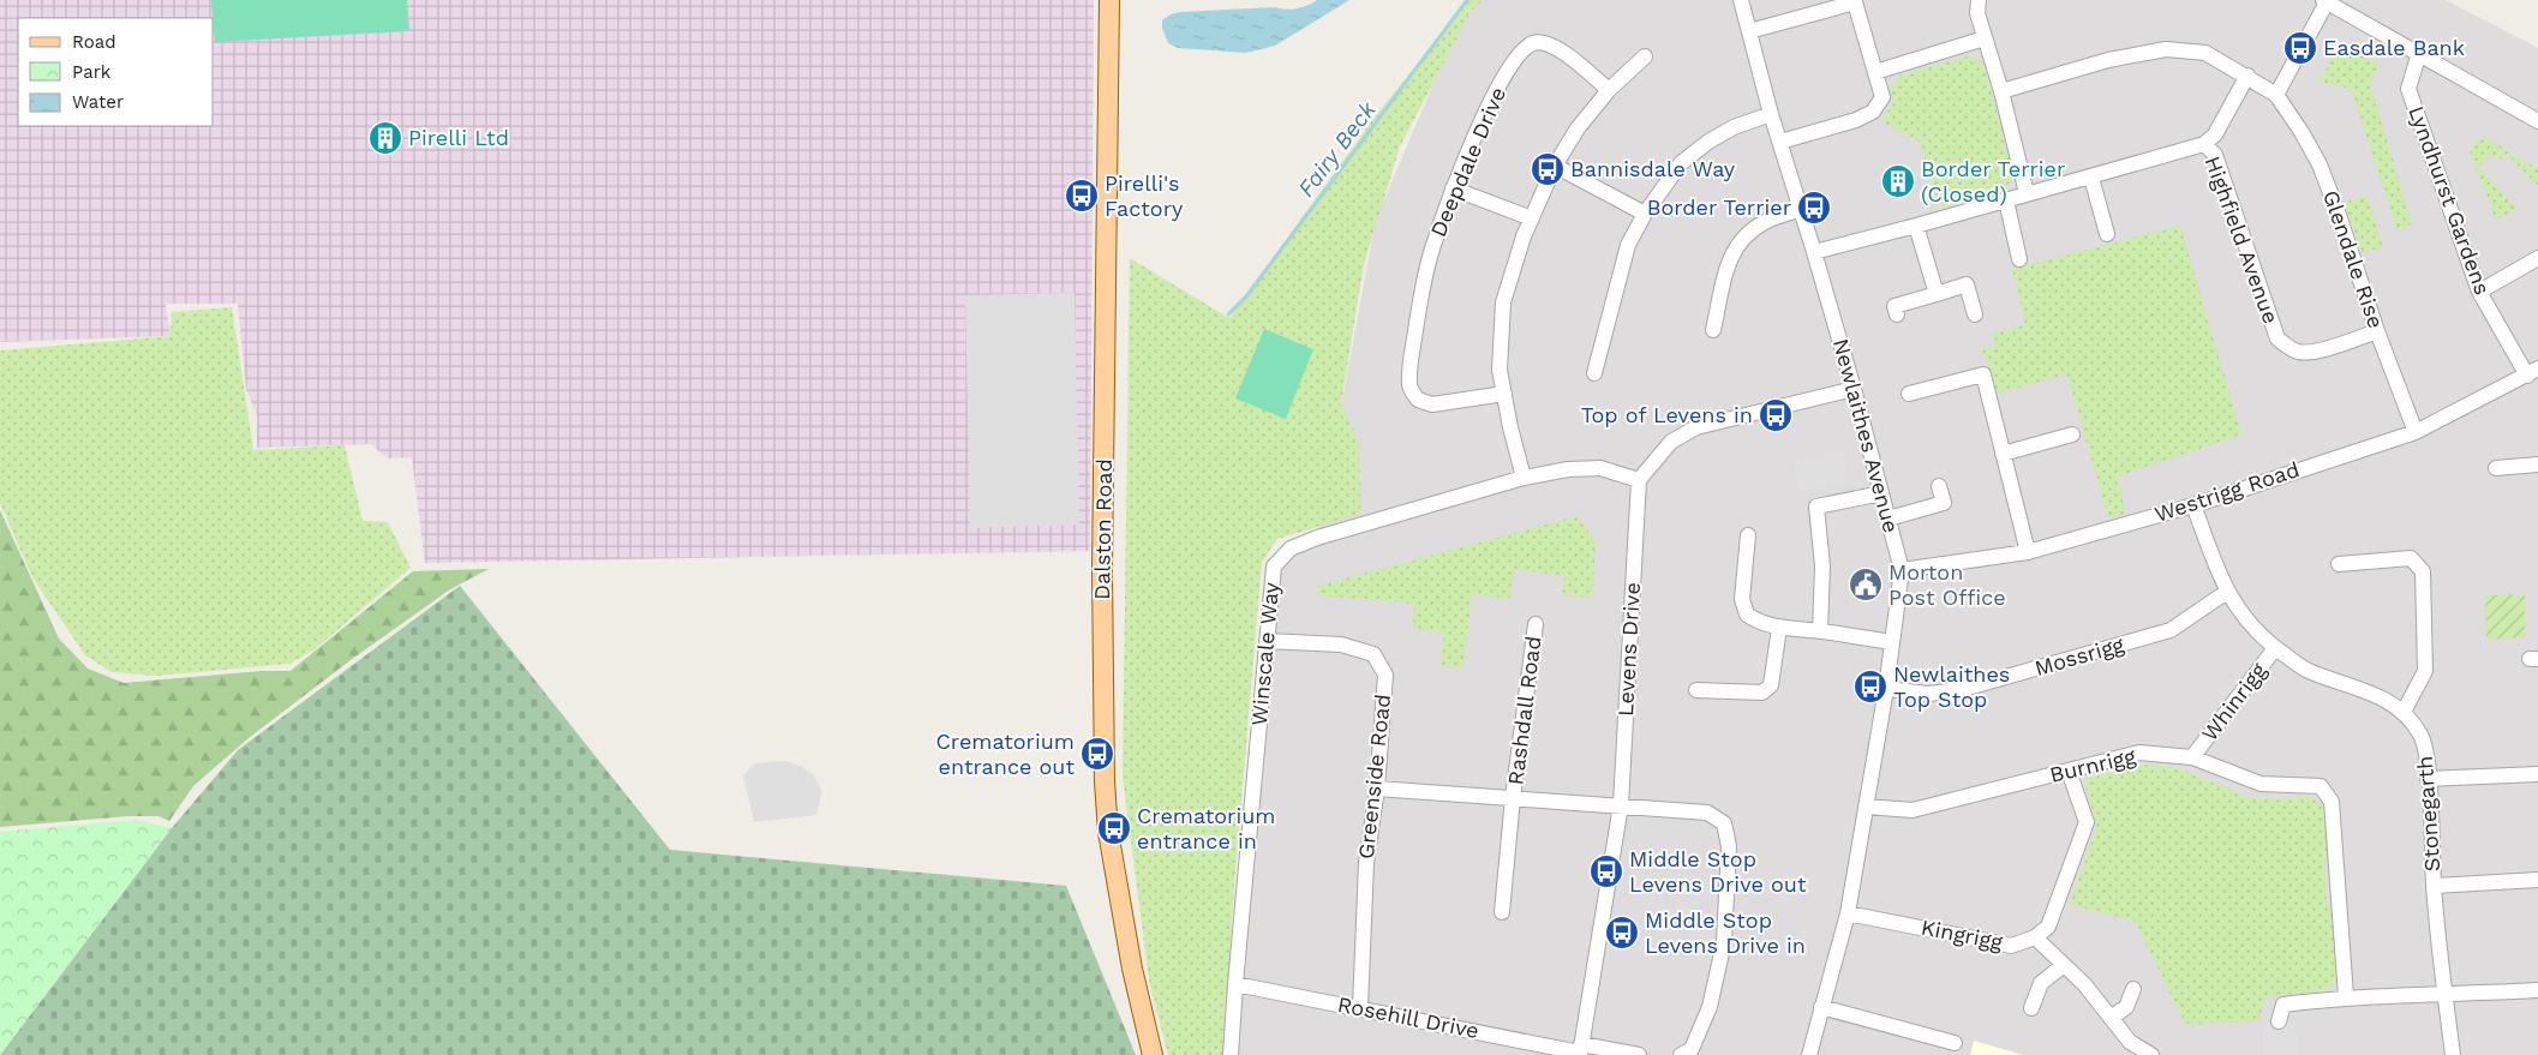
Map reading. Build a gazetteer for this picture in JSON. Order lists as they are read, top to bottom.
{
  "streets": {
    "main road": ["Dalston Road"],
    "street": [
      "Deepdale Drive",
      "Lyndhurst Gardens",
      "Highfield Avenue",
      "Glendale Rise",
      "Newlaithes Avenue",
      "Westrigg Road",
      "Levens Drive",
      "Winscale Way",
      "Mossrigg",
      "Whinrigg",
      "Rashdall Road",
      "Burnrigg",
      "Greenside Road",
      "Stonegarth",
      "Kingrigg",
      "Rosehill Drive"
    ]
  },
  "crossings": [
    ["Lyndhurst Gardens", "Westrigg Road"],
    ["Highfield Avenue", "Glendale Rise"],
    ["Glendale Rise", "Westrigg Road"],
    ["Newlaithes Avenue", "Westrigg Road"],
    ["Newlaithes Avenue", "Mossrigg"],
    ["Newlaithes Avenue", "Burnrigg"],
    ["Newlaithes Avenue", "Kingrigg"],
    ["Westrigg Road", "Stonegarth"],
    ["Levens Drive", "Winscale Way"],
    ["Levens Drive", "Rashdall Road"],
    ["Levens Drive", "Rosehill Drive"],
    ["Winscale Way", "Greenside Road"],
    ["Winscale Way", "Rosehill Drive"],
    ["Mossrigg", "Stonegarth"],
    ["Whinrigg", "Burnrigg"],
    ["Whinrigg", "Stonegarth"],
    ["Rashdall Road", "Greenside Road"],
    ["Burnrigg", "Kingrigg"],
    ["Greenside Road", "Rosehill Drive"]
  ],
  "water": ["Fairy Beck"],
  "places": {
    "bus stop": [
      "Easdale Bank",
      "Bannisdale Way",
      "Pirelli's Factory",
      "Border Terrier",
      "Top of Levens in",
      "Newlaithes Top Stop",
      "Crematorium entrance out",
      "Crematorium entrance in",
      "Middle Stop Levens Drive out",
      "Middle Stop Levens Drive in"
    ],
    "building": ["Pirelli Ltd", "Border Terrier (Closed)"],
    "public building": ["Morton Post Office"]
  },
  "legend": ["Road", "Park", "Water"]
}
